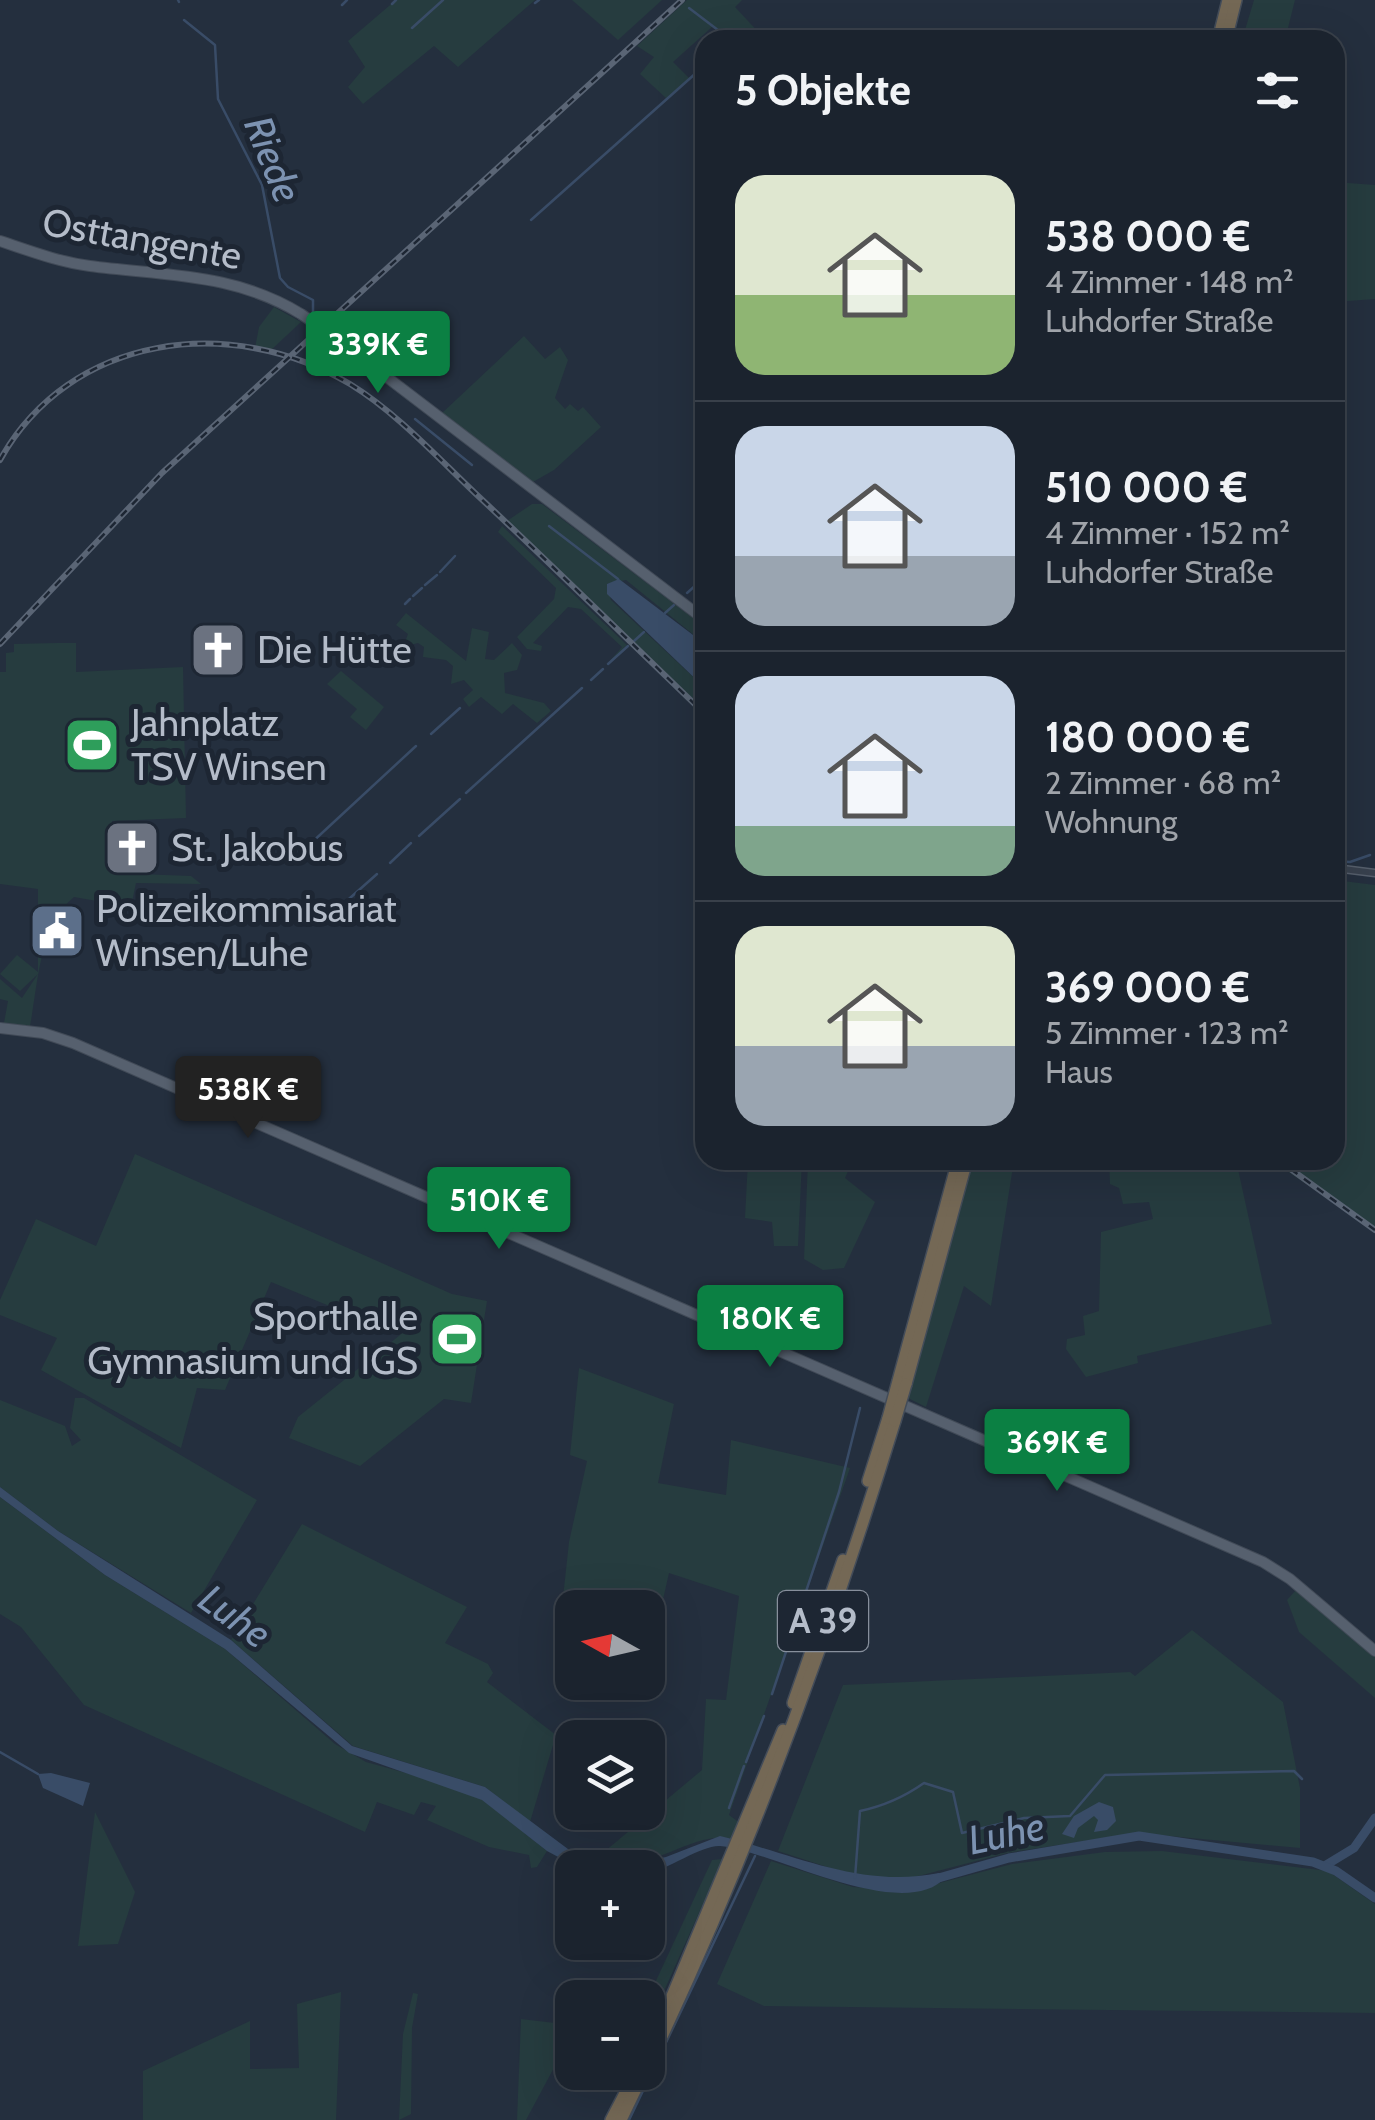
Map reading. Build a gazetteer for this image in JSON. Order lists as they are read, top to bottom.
{
  "streets": {
    "highway": ["A 39"],
    "main road": ["Osttangente"]
  },
  "water": ["Riede", "Luhe"],
  "places": {
    "church": ["Die Hütte", "St. Jakobus"],
    "sports": ["Jahnplatz TSV Winsen", "Sporthalle Gymnasium und IGS"],
    "public building": ["Polizeikommisariat Winsen/Luhe"]
  },
  "north": "left",
  "page": {
    "heading": "5 Objekte",
    "list": [
      {
        "name": "538 000 €",
        "note": "4 Zimmer · 148 m² · Luhdorfer Straße"
      },
      {
        "name": "510 000 €",
        "note": "4 Zimmer · 152 m² · Luhdorfer Straße"
      },
      {
        "name": "180 000 €",
        "note": "2 Zimmer · 68 m² · Wohnung"
      },
      {
        "name": "369 000 €",
        "note": "5 Zimmer · 123 m² · Haus"
      }
    ],
    "price": [
      "339K €",
      "538K €",
      "510K €",
      "180K €",
      "369K €"
    ],
    "map_buttons": ["+", "−"]
  }
}
